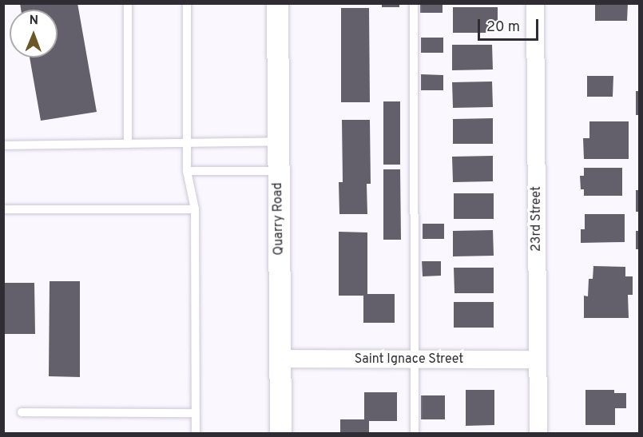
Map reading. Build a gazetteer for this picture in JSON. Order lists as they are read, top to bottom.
{
  "streets": {
    "street": ["Quarry Road", "23rd Street", "Saint Ignace Street"]
  },
  "crossings": [
    ["Quarry Road", "Saint Ignace Street"],
    ["23rd Street", "Saint Ignace Street"]
  ],
  "scale_bar": "20 m",
  "north": "top"
}
